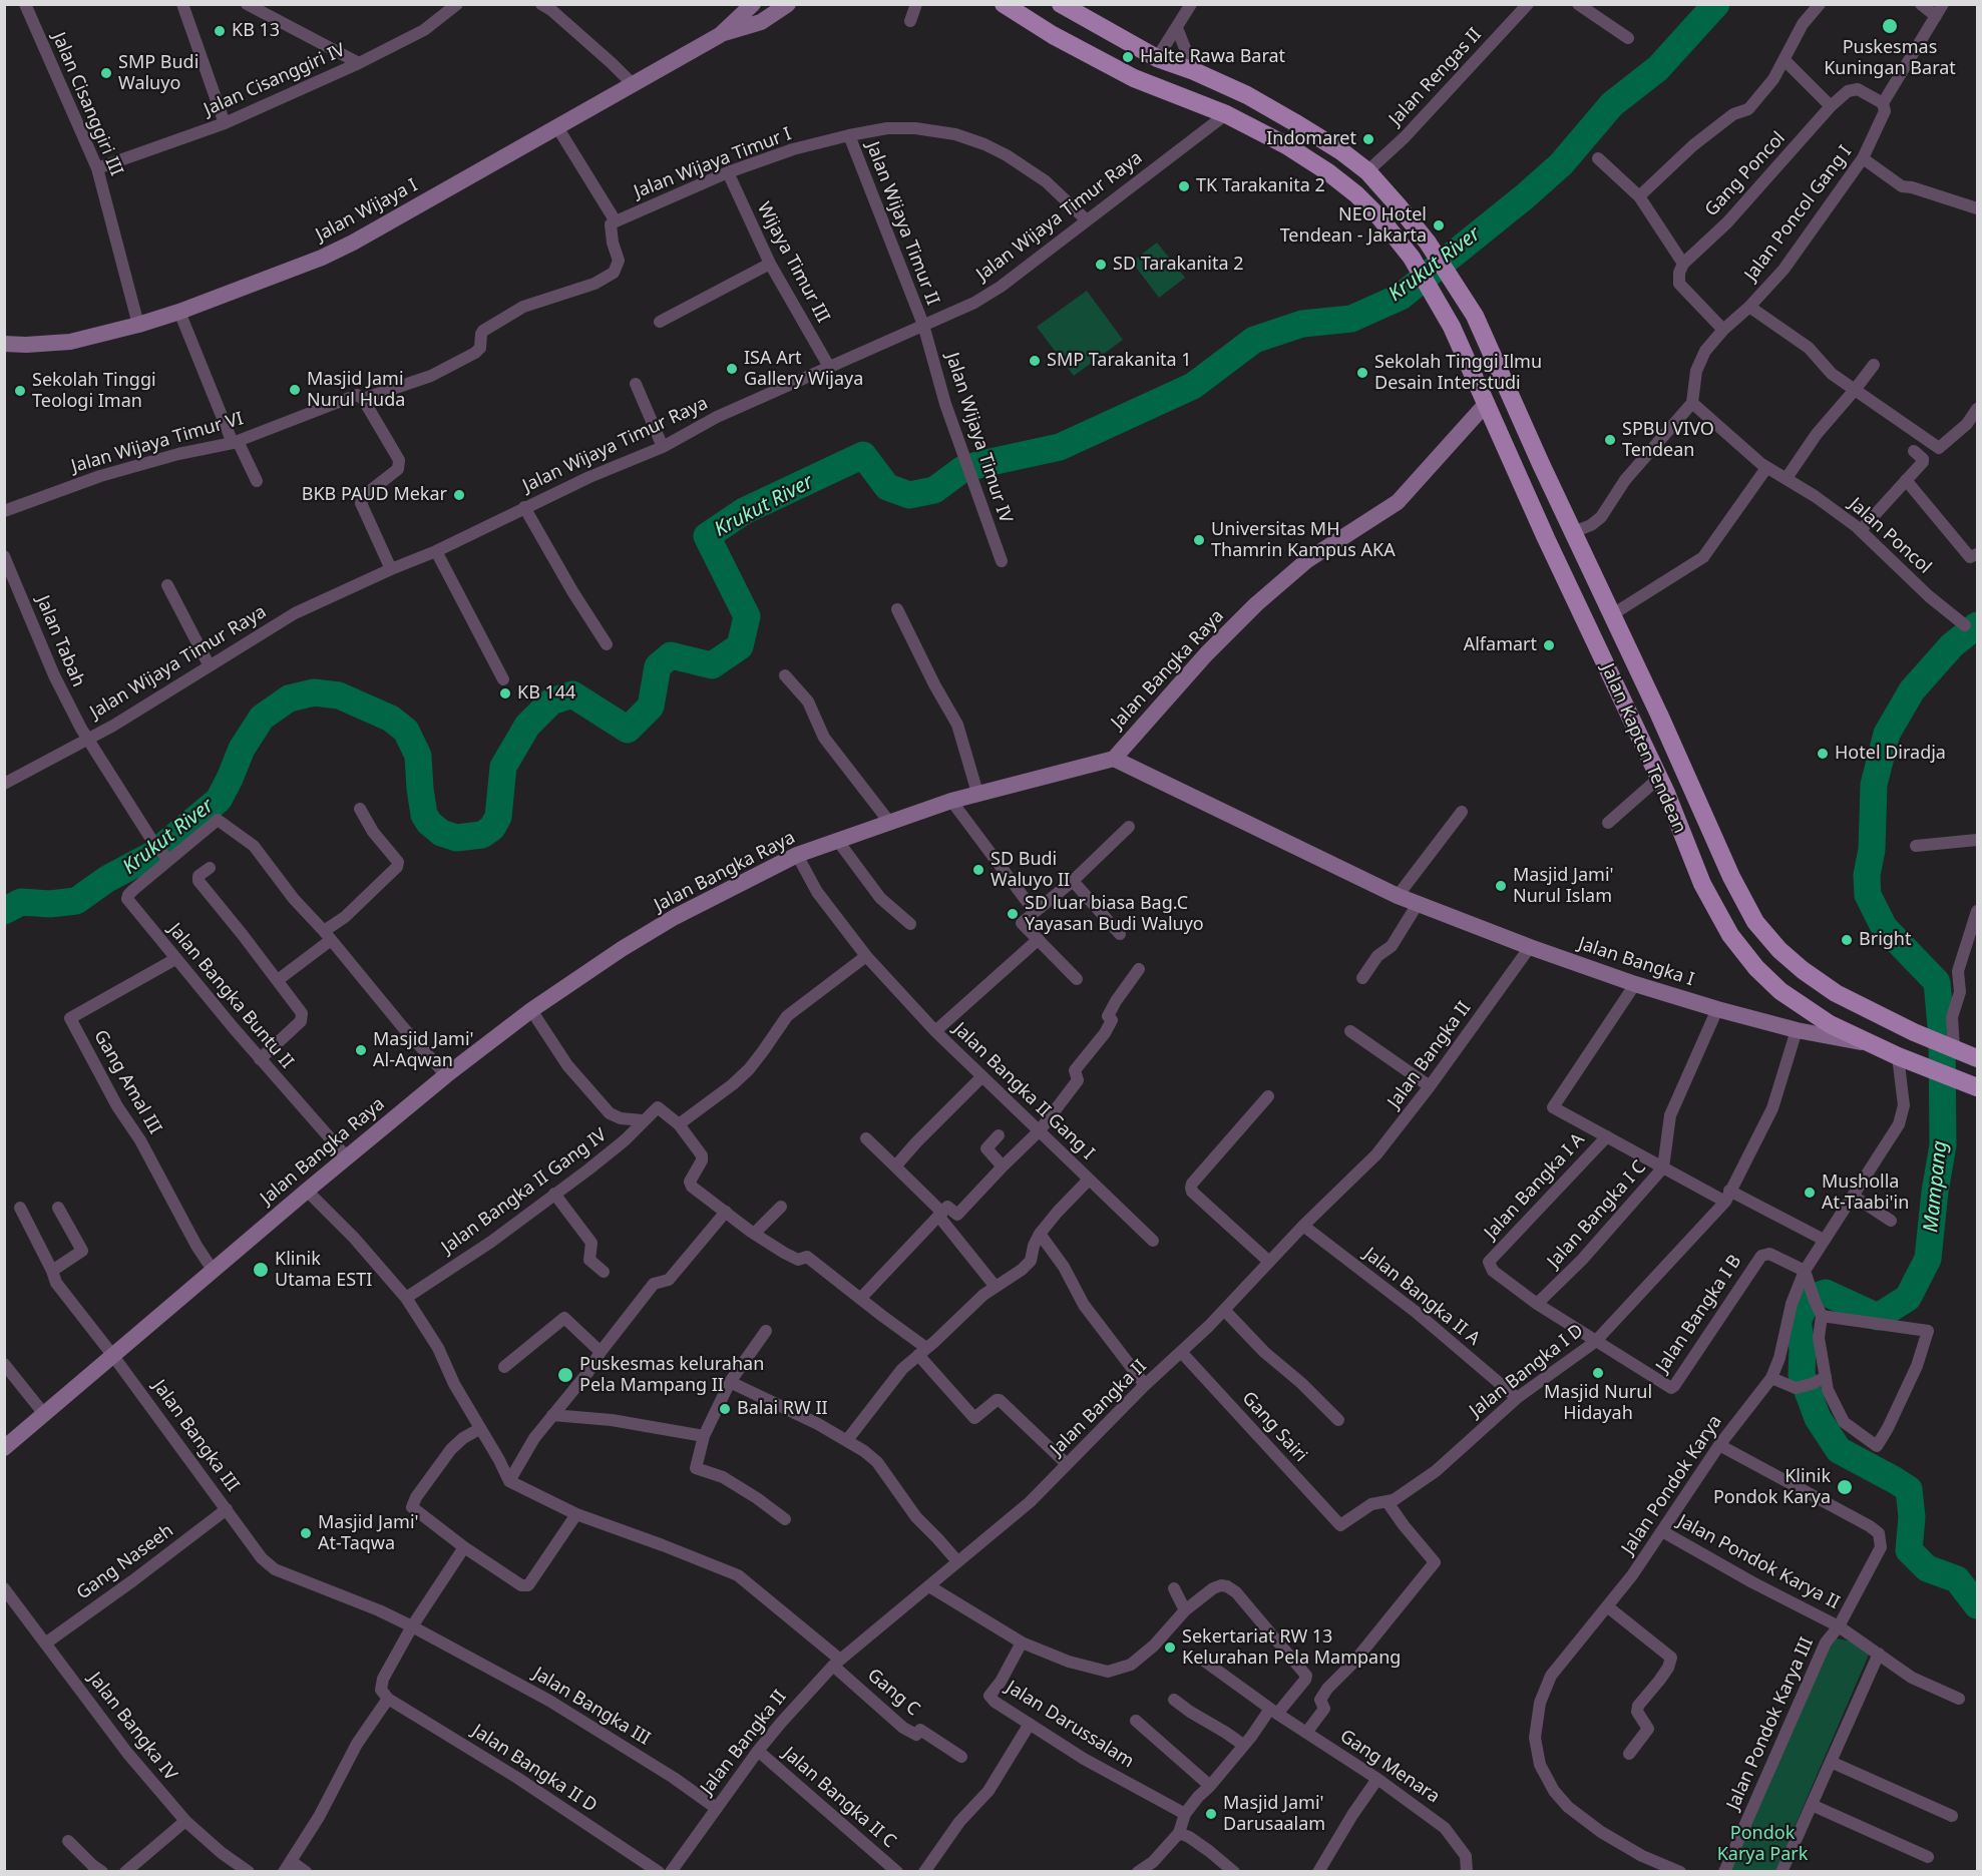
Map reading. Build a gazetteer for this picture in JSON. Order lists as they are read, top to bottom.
{
  "streets": {
    "main road": ["Jalan Kapten Tendean"],
    "street": [
      "Jalan Rengas II",
      "Jalan Cisanggiri IV",
      "Jalan Cisanggiri III",
      "Jalan Wijaya Timur I",
      "Gang Poncol",
      "Jalan Wijaya I",
      "Jalan Poncol Gang I",
      "Jalan Wijaya Timur Raya",
      "Jalan Wijaya Timur II",
      "Wijaya Timur III",
      "Jalan Wijaya Timur IV",
      "Jalan Wijaya Timur VI",
      "Jalan Poncol",
      "Jalan Tabah",
      "Jalan Bangka Raya",
      "Jalan Bangka I",
      "Jalan Bangka Buntu II",
      "Jalan Bangka II",
      "Gang Amal III",
      "Jalan Bangka II Gang I",
      "Jalan Bangka I A",
      "Jalan Bangka II Gang IV",
      "Jalan Bangka I C",
      "Jalan Bangka II A",
      "Jalan Bangka I B",
      "Jalan Bangka I D",
      "Gang Sairi",
      "Jalan Bangka III",
      "Jalan Pondok Karya",
      "Gang Naseeh",
      "Jalan Pondok Karya II",
      "Gang C",
      "Jalan Pondok Karya III",
      "Jalan Darussalam",
      "Jalan Bangka IV",
      "Gang Menara",
      "Jalan Bangka II D",
      "Jalan Bangka II C"
    ]
  },
  "crossings": [
    ["Jalan Rengas II", "Jalan Kapten Tendean"],
    ["Jalan Cisanggiri IV", "Jalan Cisanggiri III"],
    ["Jalan Cisanggiri III", "Jalan Wijaya I"],
    ["Jalan Wijaya Timur I", "Jalan Wijaya Timur Raya"],
    ["Jalan Wijaya Timur I", "Jalan Wijaya Timur II"],
    ["Jalan Wijaya Timur I", "Wijaya Timur III"],
    ["Jalan Wijaya Timur I", "Jalan Wijaya Timur VI"],
    ["Gang Poncol", "Jalan Poncol Gang I"],
    ["Jalan Poncol Gang I", "Jalan Poncol"],
    ["Jalan Wijaya Timur Raya", "Jalan Wijaya Timur II"],
    ["Jalan Wijaya Timur Raya", "Wijaya Timur III"],
    ["Jalan Wijaya Timur Raya", "Jalan Wijaya Timur IV"],
    ["Jalan Wijaya Timur Raya", "Jalan Tabah"],
    ["Jalan Wijaya Timur Raya", "Jalan Kapten Tendean"],
    ["Jalan Wijaya Timur II", "Jalan Wijaya Timur IV"],
    ["Jalan Tabah", "Jalan Bangka Buntu II"],
    ["Jalan Bangka Raya", "Jalan Kapten Tendean"],
    ["Jalan Bangka Raya", "Jalan Bangka I"],
    ["Jalan Bangka Raya", "Jalan Bangka Buntu II"],
    ["Jalan Bangka Raya", "Gang Amal III"],
    ["Jalan Bangka Raya", "Jalan Bangka II Gang I"],
    ["Jalan Bangka Raya", "Jalan Bangka III"],
    ["Jalan Kapten Tendean", "Jalan Bangka I"],
    ["Jalan Kapten Tendean", "Jalan Pondok Karya"],
    ["Jalan Bangka I", "Jalan Bangka II"],
    ["Jalan Bangka I", "Jalan Bangka I A"],
    ["Jalan Bangka I", "Jalan Bangka I C"],
    ["Jalan Bangka I", "Jalan Bangka I D"],
    ["Jalan Bangka Buntu II", "Gang Amal III"],
    ["Jalan Bangka II", "Jalan Bangka II A"],
    ["Jalan Bangka II", "Gang Sairi"],
    ["Jalan Bangka II", "Jalan Bangka III"],
    ["Jalan Bangka II", "Gang C"],
    ["Jalan Bangka II", "Jalan Bangka II C"],
    ["Jalan Bangka I A", "Jalan Bangka I C"],
    ["Jalan Bangka II A", "Jalan Bangka I D"],
    ["Jalan Bangka I B", "Jalan Bangka I D"],
    ["Jalan Bangka I B", "Jalan Pondok Karya"],
    ["Jalan Bangka I D", "Gang Sairi"],
    ["Jalan Bangka III", "Gang Naseeh"],
    ["Jalan Pondok Karya", "Jalan Pondok Karya II"],
    ["Jalan Pondok Karya", "Jalan Pondok Karya III"],
    ["Gang Naseeh", "Jalan Bangka IV"],
    ["Jalan Pondok Karya II", "Jalan Pondok Karya III"]
  ],
  "water": ["Krukut River", "Mampang"],
  "parks": ["Pondok Karya Park"],
  "places": [
    "Puskesmas Kuningan Barat",
    "KB 13",
    "Halte Rawa Barat",
    "SMP Budi Waluyo",
    "Indomaret",
    "TK Tarakanita 2",
    "NEO Hotel Tendean - Jakarta",
    "SD Tarakanita 2",
    "SMP Tarakanita 1",
    "ISA Art Gallery Wijaya",
    "Sekolah Tinggi Ilmu Desain Interstudi",
    "Masjid Jami Nurul Huda",
    "Sekolah Tinggi Teologi Iman",
    "SPBU VIVO Tendean",
    "BKB PAUD Mekar",
    "Universitas MH Thamrin Kampus AKA",
    "Alfamart",
    "KB 144",
    "Hotel Diradja",
    "SD Budi Waluyo II",
    "Masjid Jami' Nurul Islam",
    "SD luar biasa Bag.C Yayasan Budi Waluyo",
    "Bright",
    "Masjid Jami' Al-Aqwan",
    "Musholla At-Taabi'in",
    "Klinik Utama ESTI",
    "Masjid Nurul Hidayah",
    "Puskesmas kelurahan Pela Mampang II",
    "Balai RW II",
    "Klinik Pondok Karya",
    "Masjid Jami' At-Taqwa",
    "Sekertariat RW 13 Kelurahan Pela Mampang",
    "Masjid Jami' Darusaalam"
  ]
}
